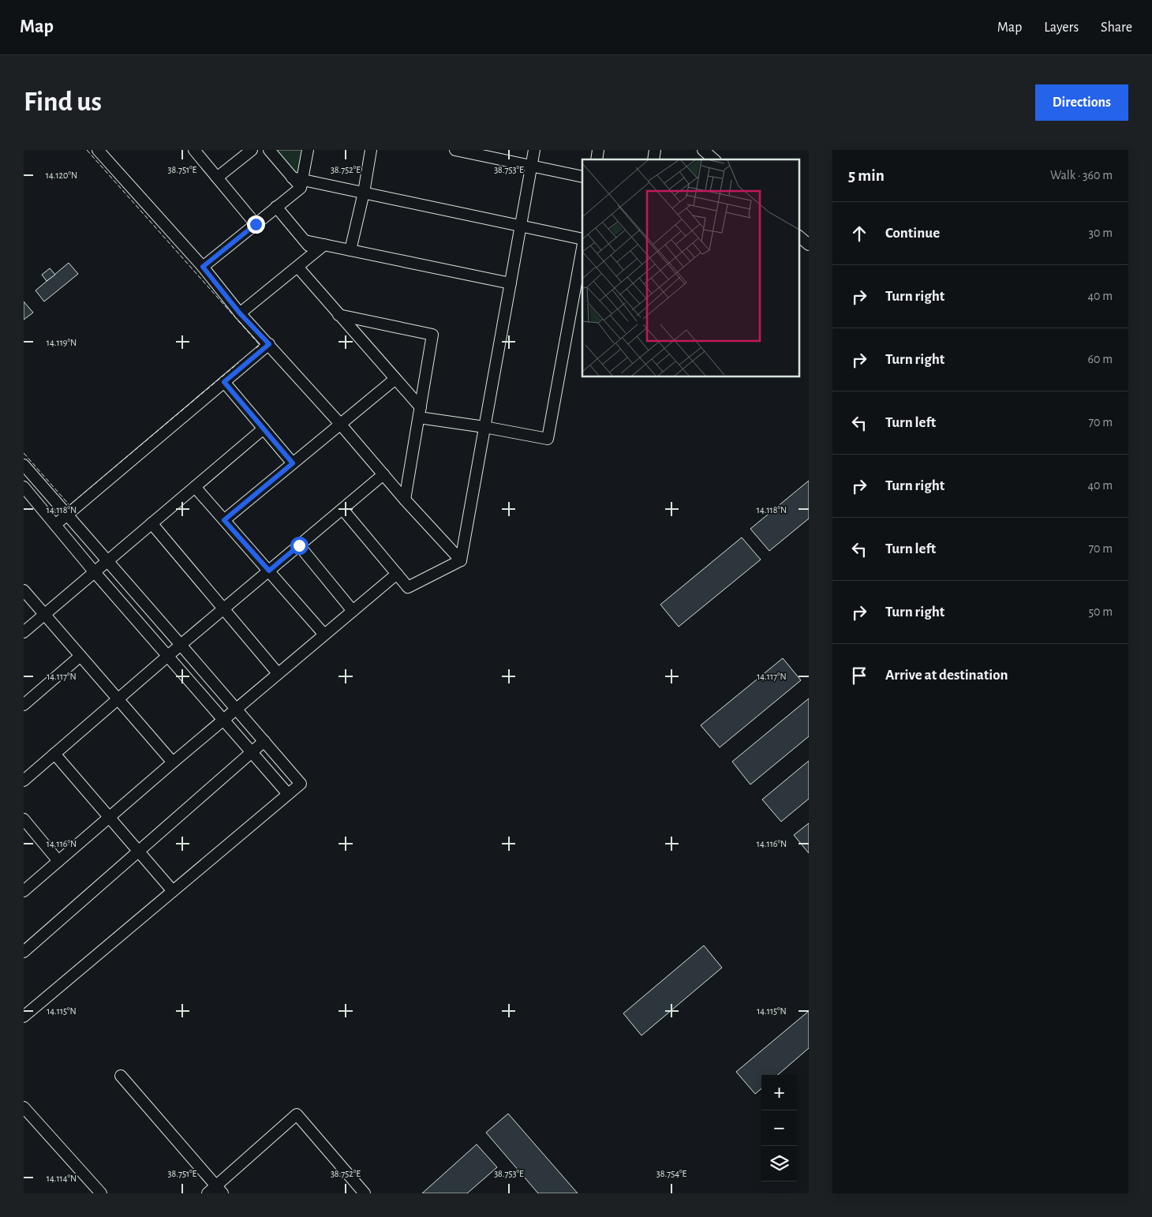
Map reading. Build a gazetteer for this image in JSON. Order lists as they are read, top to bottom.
{
  "page": {
    "header": "Map",
    "nav": ["Map", "Layers", "Share"],
    "buttons": "Directions",
    "title": "Find us",
    "heading": ["5 min", "Walk · 360 m"],
    "list": [
      ["Continue", "30 m"],
      ["Turn right", "40 m"],
      ["Turn right", "60 m"],
      ["Turn left", "70 m"],
      ["Turn right", "40 m"],
      ["Turn left", "70 m"],
      ["Turn right", "50 m"],
      "Arrive at destination"
    ],
    "map_buttons": ["+", "−"]
  },
  "coordinates": [
    "38.751°E",
    "38.752°E",
    "38.753°E",
    "14.120°N",
    "14.119°N",
    "14.118°N",
    "14.117°N",
    "14.116°N",
    "14.115°N",
    "38.754°E",
    "14.114°N"
  ]
}
